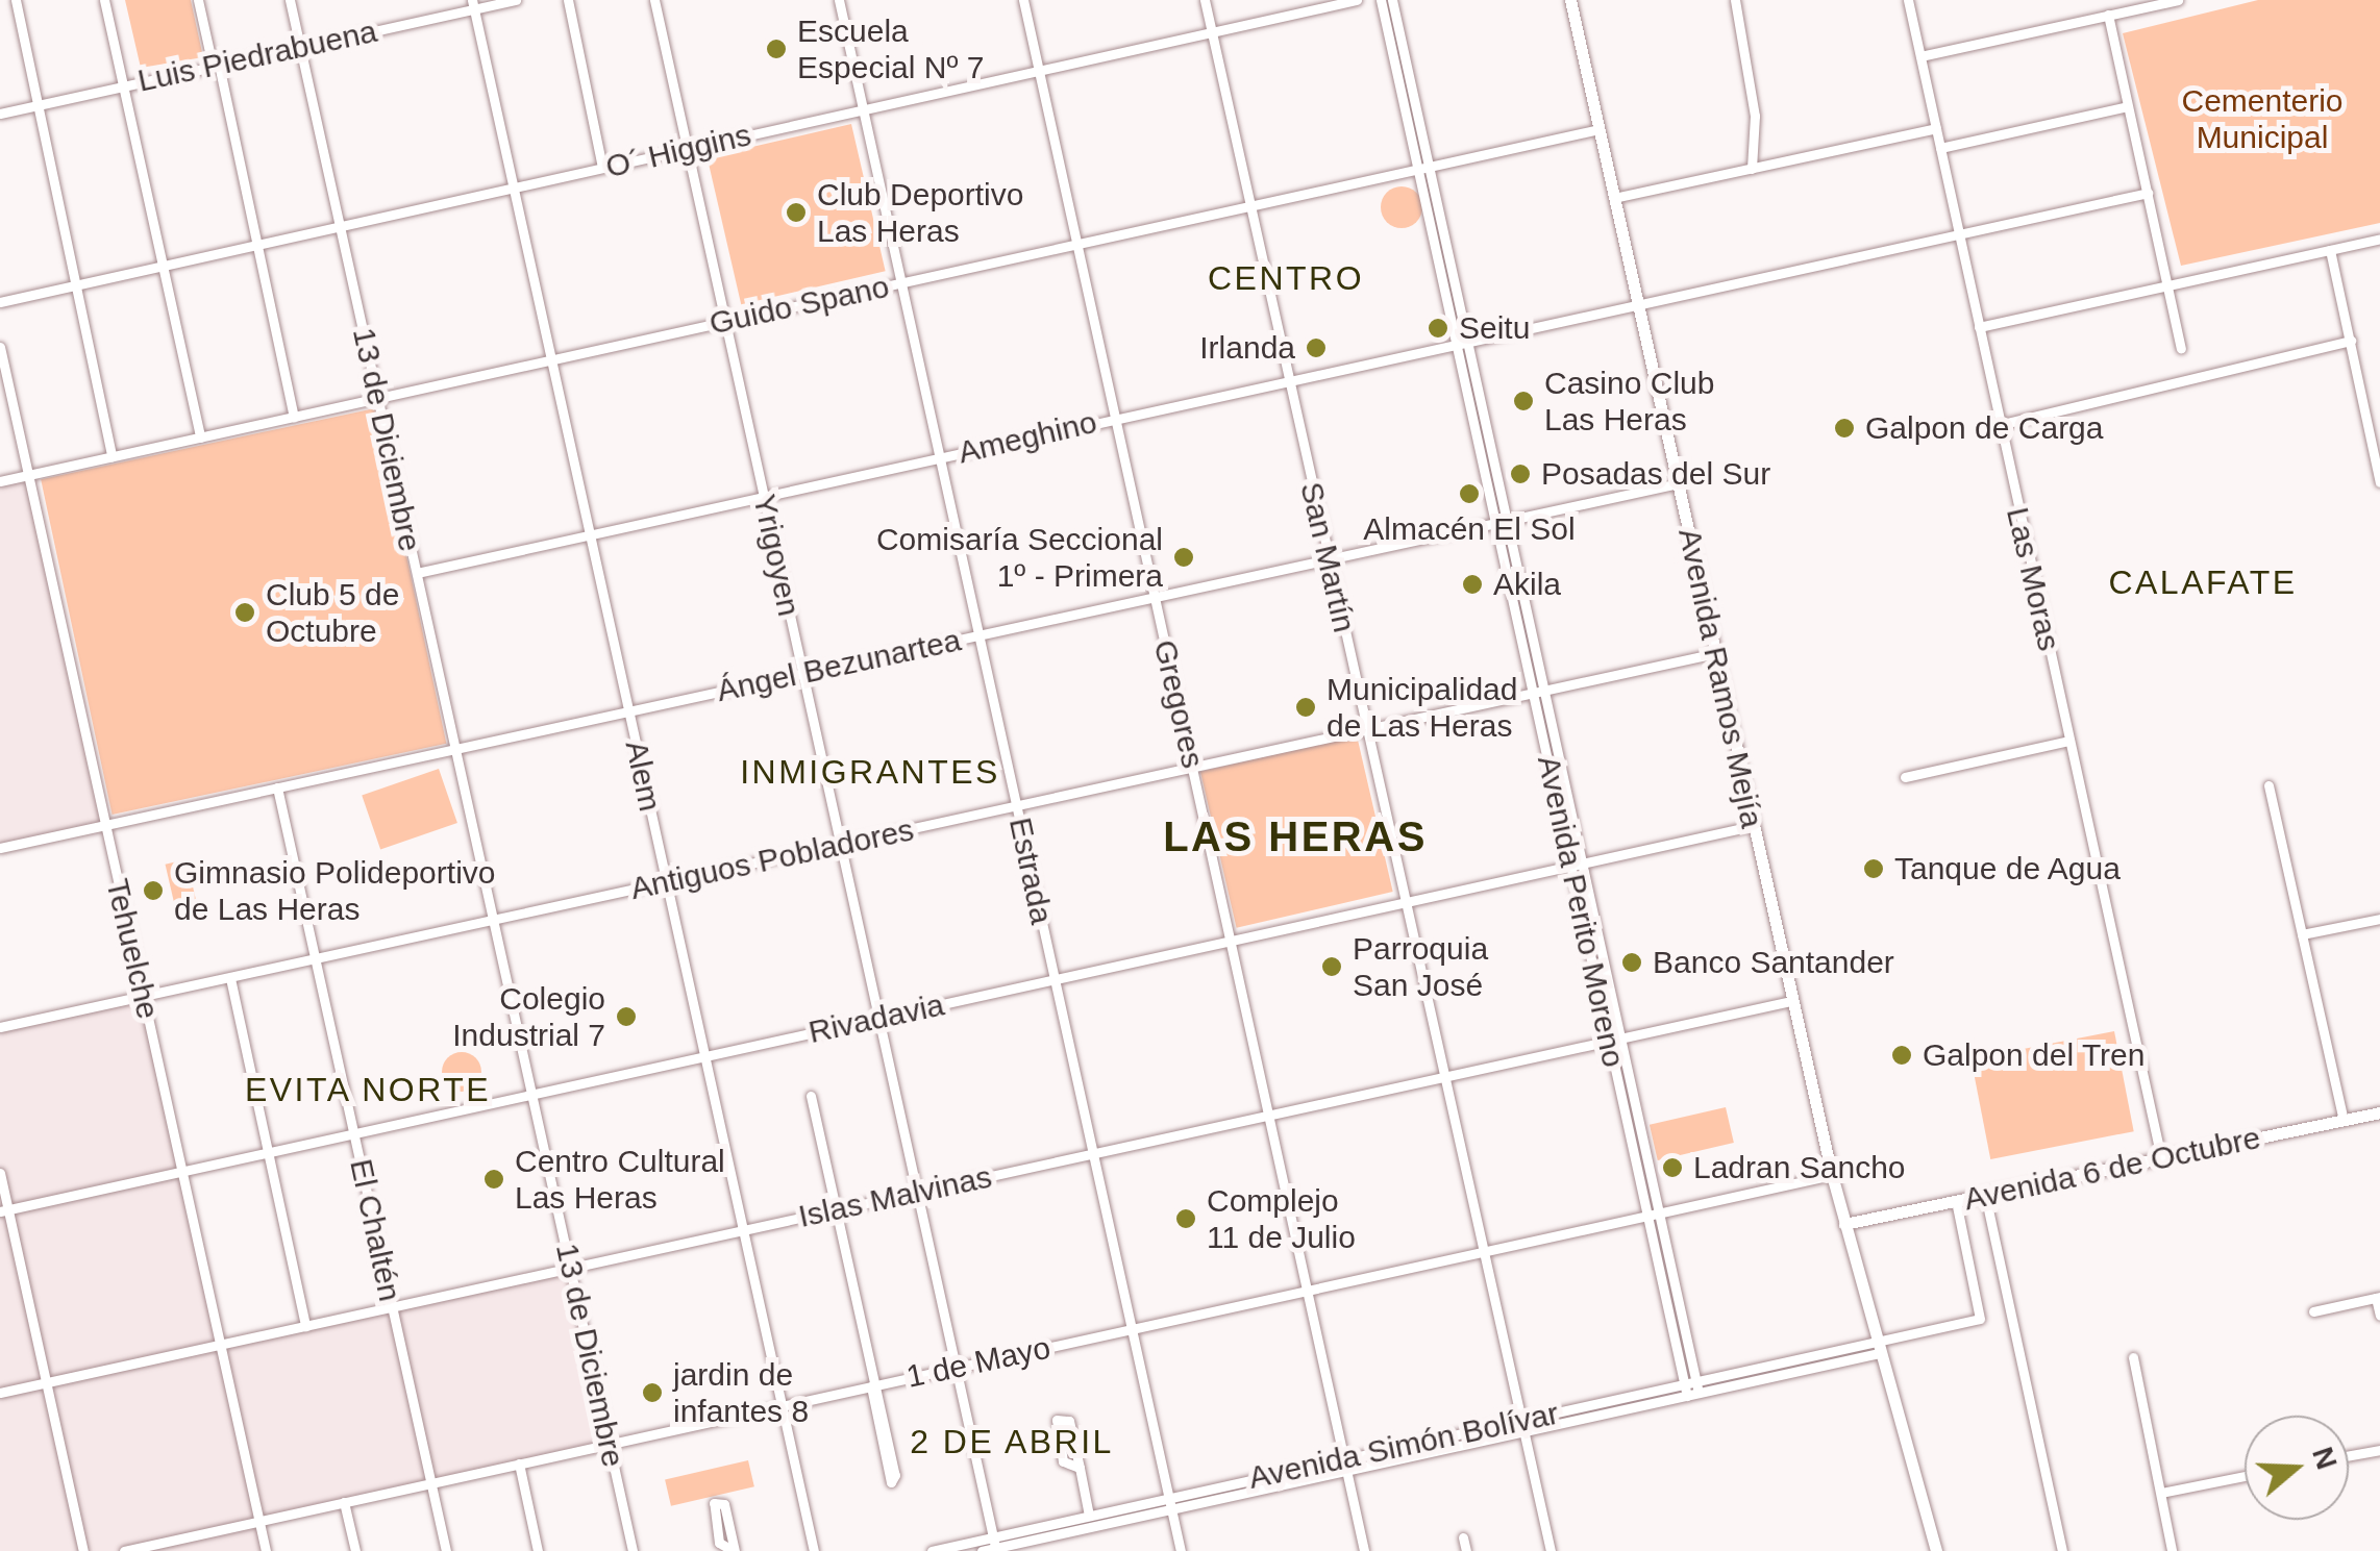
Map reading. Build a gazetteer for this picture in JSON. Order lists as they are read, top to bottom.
{
  "streets": {
    "main road": ["Avenida Ramos Mejía", "Avenida 6 de Octubre"],
    "street": [
      "Luis Piedrabuena",
      "O´ Higgins",
      "Guido Spano",
      "Ameghino",
      "13 de Diciembre",
      "Yrigoyen",
      "San Martín",
      "Las Moras",
      "Ángel Bezunartea",
      "Gregores",
      "Alem",
      "Antiguos Pobladores",
      "Estrada",
      "Avenida Perito Moreno",
      "Tehuelche",
      "Rivadavia",
      "Islas Malvinas",
      "El Chaltén",
      "1 de Mayo",
      "Avenida Simón Bolívar"
    ]
  },
  "crossings": [
    ["Luis Piedrabuena", "13 de Diciembre"],
    ["Luis Piedrabuena", "Alem"],
    ["O´ Higgins", "13 de Diciembre"],
    ["O´ Higgins", "Yrigoyen"],
    ["O´ Higgins", "San Martín"],
    ["O´ Higgins", "Gregores"],
    ["O´ Higgins", "Alem"],
    ["O´ Higgins", "Estrada"],
    ["Guido Spano", "13 de Diciembre"],
    ["Guido Spano", "Yrigoyen"],
    ["Guido Spano", "San Martín"],
    ["Guido Spano", "Avenida Ramos Mejía"],
    ["Guido Spano", "Gregores"],
    ["Guido Spano", "Alem"],
    ["Guido Spano", "Estrada"],
    ["Guido Spano", "Avenida Perito Moreno"],
    ["Guido Spano", "Tehuelche"],
    ["Ameghino", "13 de Diciembre"],
    ["Ameghino", "Yrigoyen"],
    ["Ameghino", "San Martín"],
    ["Ameghino", "Las Moras"],
    ["Ameghino", "Avenida Ramos Mejía"],
    ["Ameghino", "Gregores"],
    ["Ameghino", "Alem"],
    ["Ameghino", "Estrada"],
    ["Ameghino", "Avenida Perito Moreno"],
    ["13 de Diciembre", "Ángel Bezunartea"],
    ["13 de Diciembre", "Antiguos Pobladores"],
    ["13 de Diciembre", "Rivadavia"],
    ["13 de Diciembre", "Islas Malvinas"],
    ["13 de Diciembre", "1 de Mayo"],
    ["Yrigoyen", "Ángel Bezunartea"],
    ["Yrigoyen", "Antiguos Pobladores"],
    ["Yrigoyen", "Rivadavia"],
    ["Yrigoyen", "Islas Malvinas"],
    ["Yrigoyen", "1 de Mayo"],
    ["Yrigoyen", "Avenida Simón Bolívar"],
    ["San Martín", "Ángel Bezunartea"],
    ["San Martín", "Antiguos Pobladores"],
    ["San Martín", "Rivadavia"],
    ["San Martín", "Islas Malvinas"],
    ["San Martín", "1 de Mayo"],
    ["San Martín", "Avenida Simón Bolívar"],
    ["Las Moras", "Avenida 6 de Octubre"],
    ["Ángel Bezunartea", "Avenida Ramos Mejía"],
    ["Ángel Bezunartea", "Gregores"],
    ["Ángel Bezunartea", "Alem"],
    ["Ángel Bezunartea", "Estrada"],
    ["Ángel Bezunartea", "Avenida Perito Moreno"],
    ["Ángel Bezunartea", "Tehuelche"],
    ["Ángel Bezunartea", "El Chaltén"],
    ["Avenida Ramos Mejía", "Antiguos Pobladores"],
    ["Avenida Ramos Mejía", "Rivadavia"],
    ["Avenida Ramos Mejía", "Avenida 6 de Octubre"],
    ["Avenida Ramos Mejía", "Islas Malvinas"],
    ["Avenida Ramos Mejía", "1 de Mayo"],
    ["Avenida Ramos Mejía", "Avenida Simón Bolívar"],
    ["Gregores", "Antiguos Pobladores"],
    ["Gregores", "Rivadavia"],
    ["Gregores", "Islas Malvinas"],
    ["Gregores", "1 de Mayo"],
    ["Gregores", "Avenida Simón Bolívar"],
    ["Alem", "Antiguos Pobladores"],
    ["Alem", "Rivadavia"],
    ["Alem", "Islas Malvinas"],
    ["Alem", "1 de Mayo"],
    ["Antiguos Pobladores", "Estrada"],
    ["Antiguos Pobladores", "Avenida Perito Moreno"],
    ["Antiguos Pobladores", "Tehuelche"],
    ["Antiguos Pobladores", "El Chaltén"],
    ["Estrada", "Rivadavia"],
    ["Estrada", "Islas Malvinas"],
    ["Estrada", "1 de Mayo"],
    ["Estrada", "Avenida Simón Bolívar"],
    ["Avenida Perito Moreno", "Rivadavia"],
    ["Avenida Perito Moreno", "Islas Malvinas"],
    ["Avenida Perito Moreno", "1 de Mayo"],
    ["Avenida Perito Moreno", "Avenida Simón Bolívar"],
    ["Tehuelche", "Rivadavia"],
    ["Tehuelche", "Islas Malvinas"],
    ["Tehuelche", "1 de Mayo"],
    ["Rivadavia", "El Chaltén"],
    ["Islas Malvinas", "El Chaltén"],
    ["El Chaltén", "1 de Mayo"]
  ],
  "districts": [
    "CENTRO",
    "CALAFATE",
    "INMIGRANTES",
    "LAS HERAS",
    "EVITA NORTE",
    "2 DE ABRIL"
  ],
  "parks": ["Cementerio Municipal"],
  "places": [
    "Escuela Especial Nº 7",
    "Club Deportivo Las Heras",
    "Seitu",
    "Irlanda",
    "Casino Club Las Heras",
    "Galpon de Carga",
    "Posadas del Sur",
    "Almacén El Sol",
    "Comisaría Seccional 1º - Primera",
    "Akila",
    "Club 5 de Octubre",
    "Municipalidad de Las Heras",
    "Tanque de Agua",
    "Gimnasio Polideportivo de Las Heras",
    "Banco Santander",
    "Parroquia San José",
    "Colegio Industrial 7",
    "Galpon del Tren",
    "Ladran Sancho",
    "Centro Cultural Las Heras",
    "Complejo 11 de Julio",
    "jardin de infantes 8"
  ],
  "north": "right"
}
